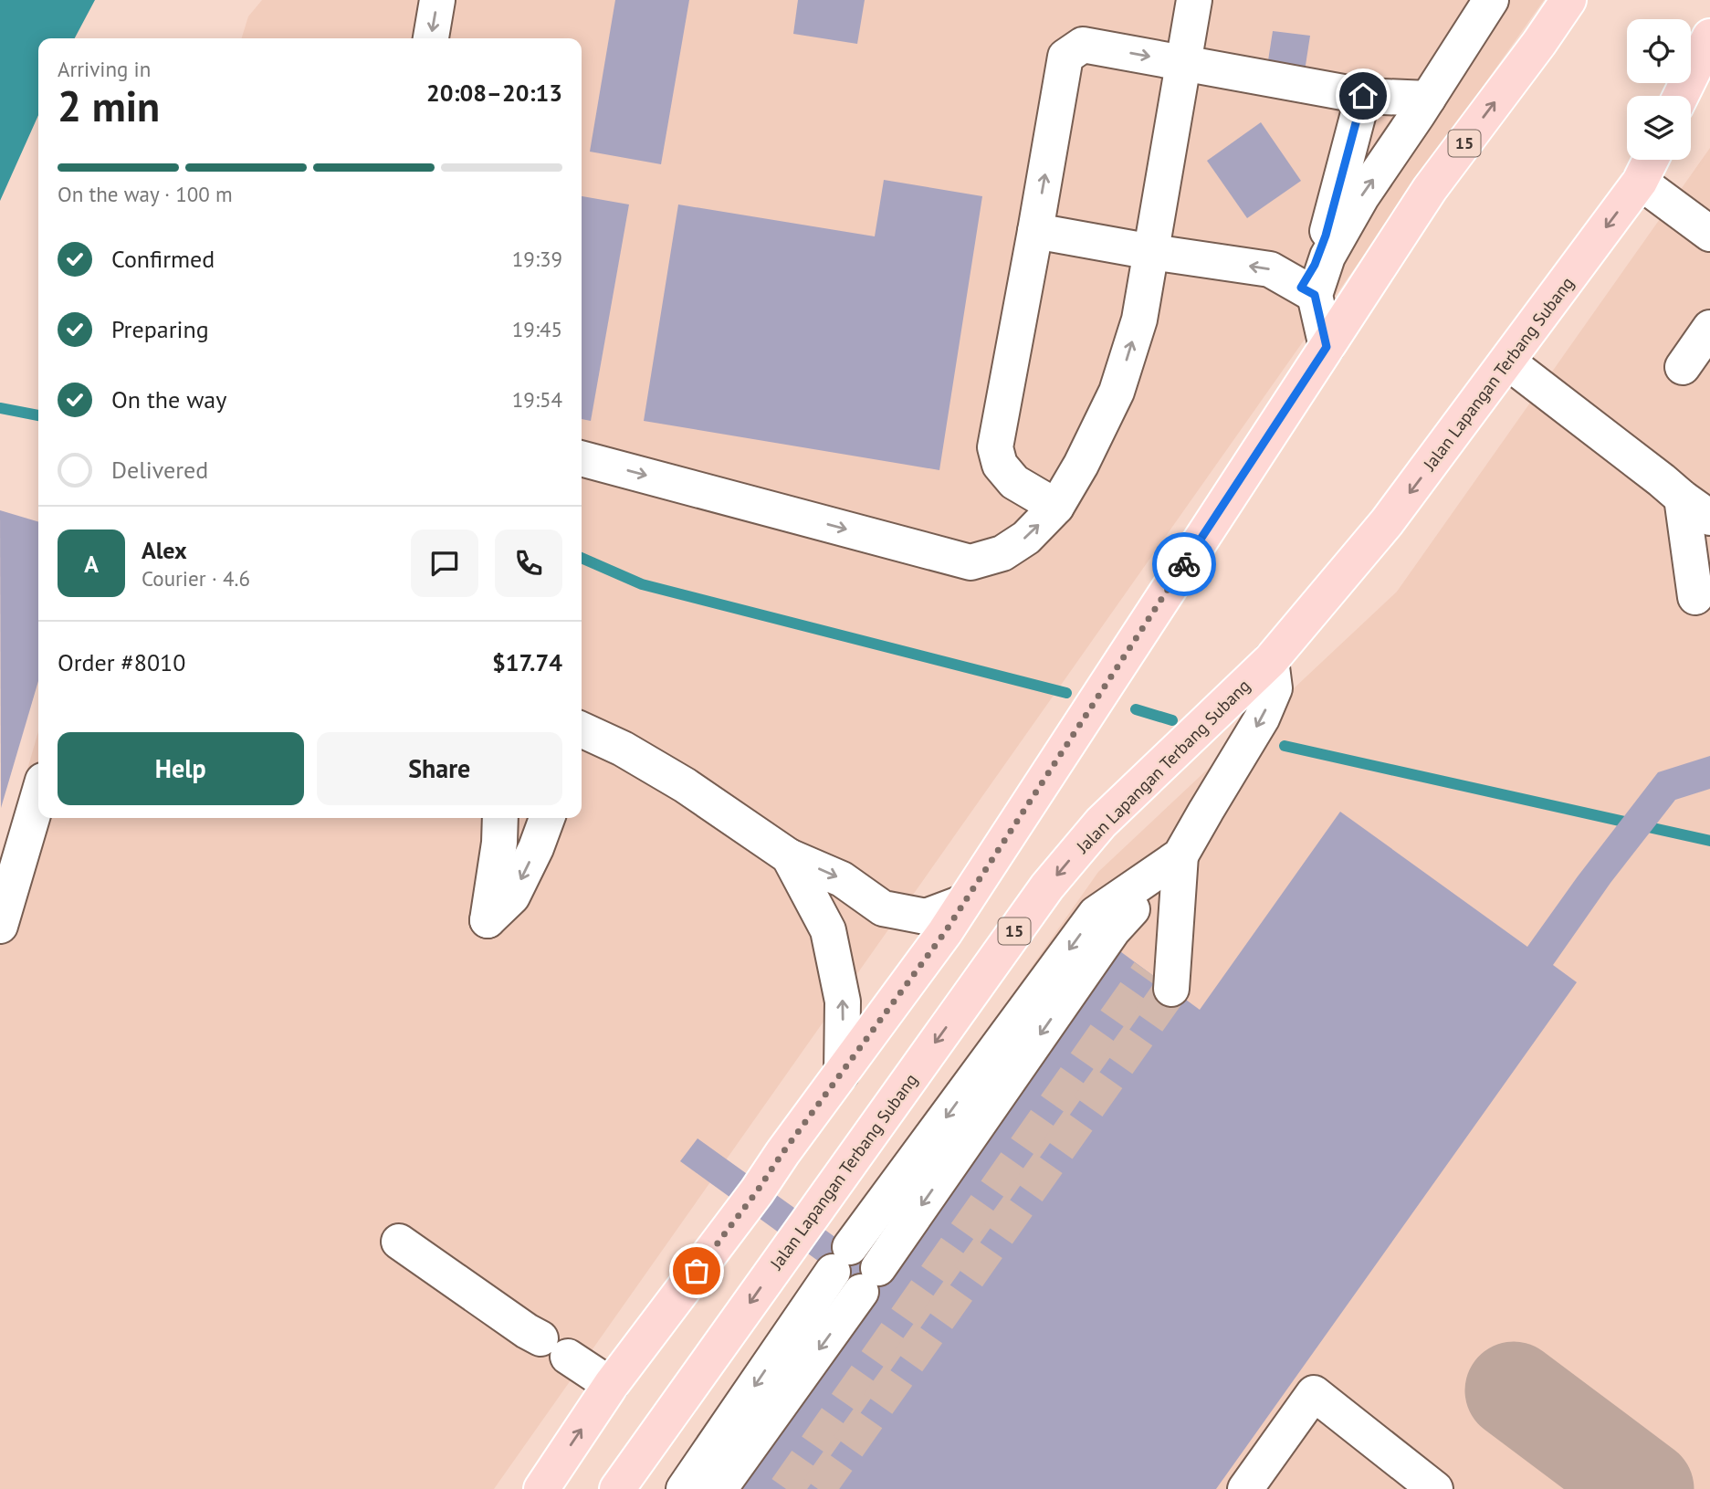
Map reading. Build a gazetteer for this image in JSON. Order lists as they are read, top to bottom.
{
  "streets": {
    "main road": ["15", "Jalan Lapangan Terbang Subang"]
  },
  "page": {
    "heading": ["2 min", "Arriving in", "20:08–20:13"],
    "panel": [
      "Alex",
      "Courier · 4.6",
      "Order #8010",
      "$17.74"
    ],
    "bar": "On the way · 100 m",
    "list": [
      ["Confirmed", "19:39"],
      ["Preparing", "19:45"],
      ["On the way", "19:54"],
      "Delivered"
    ],
    "round": "A",
    "buttons": ["Help", "Share"]
  }
}
